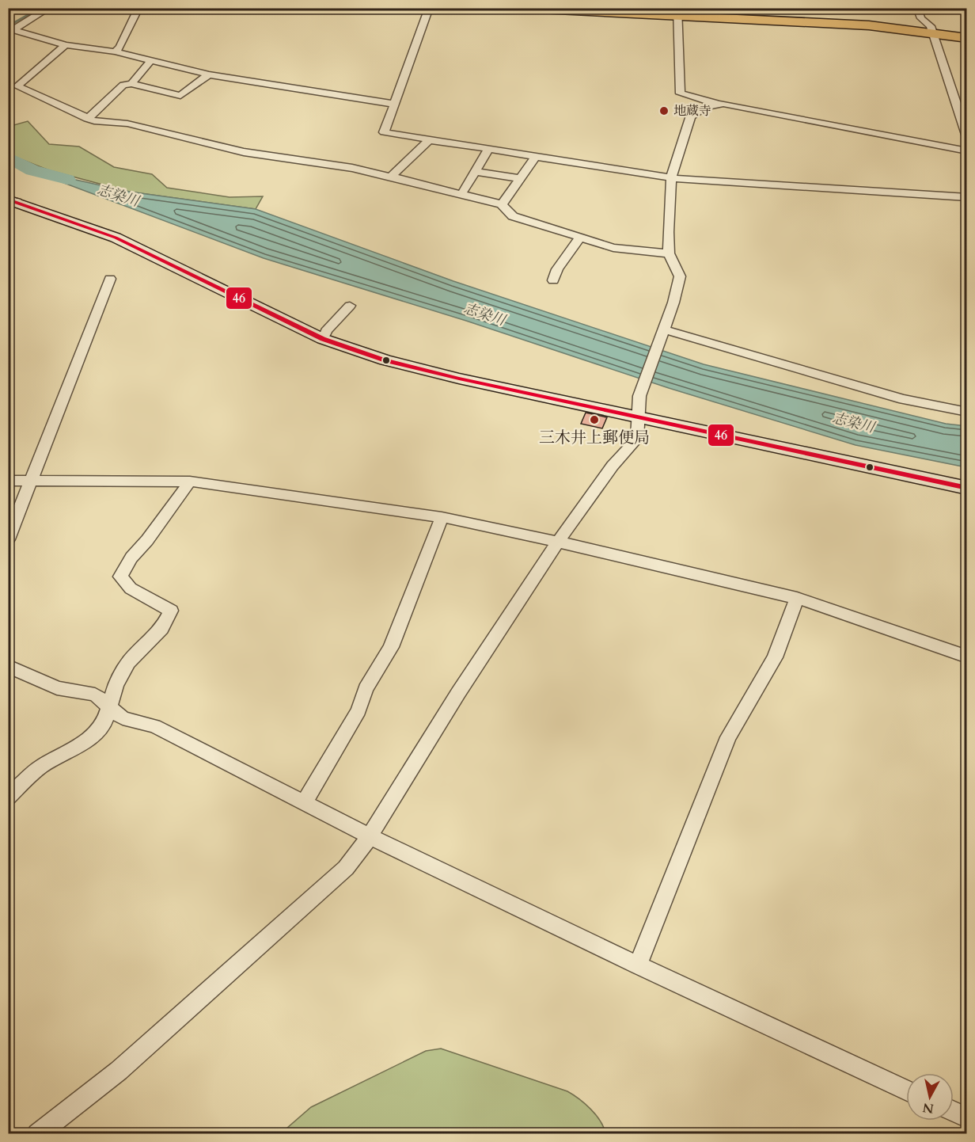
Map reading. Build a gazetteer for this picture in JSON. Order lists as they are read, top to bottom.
{
  "water": ["志染川"],
  "places": ["地蔵寺", "三木井上郵便局"],
  "lines": ["transit line 46"],
  "north": "bottom"
}
